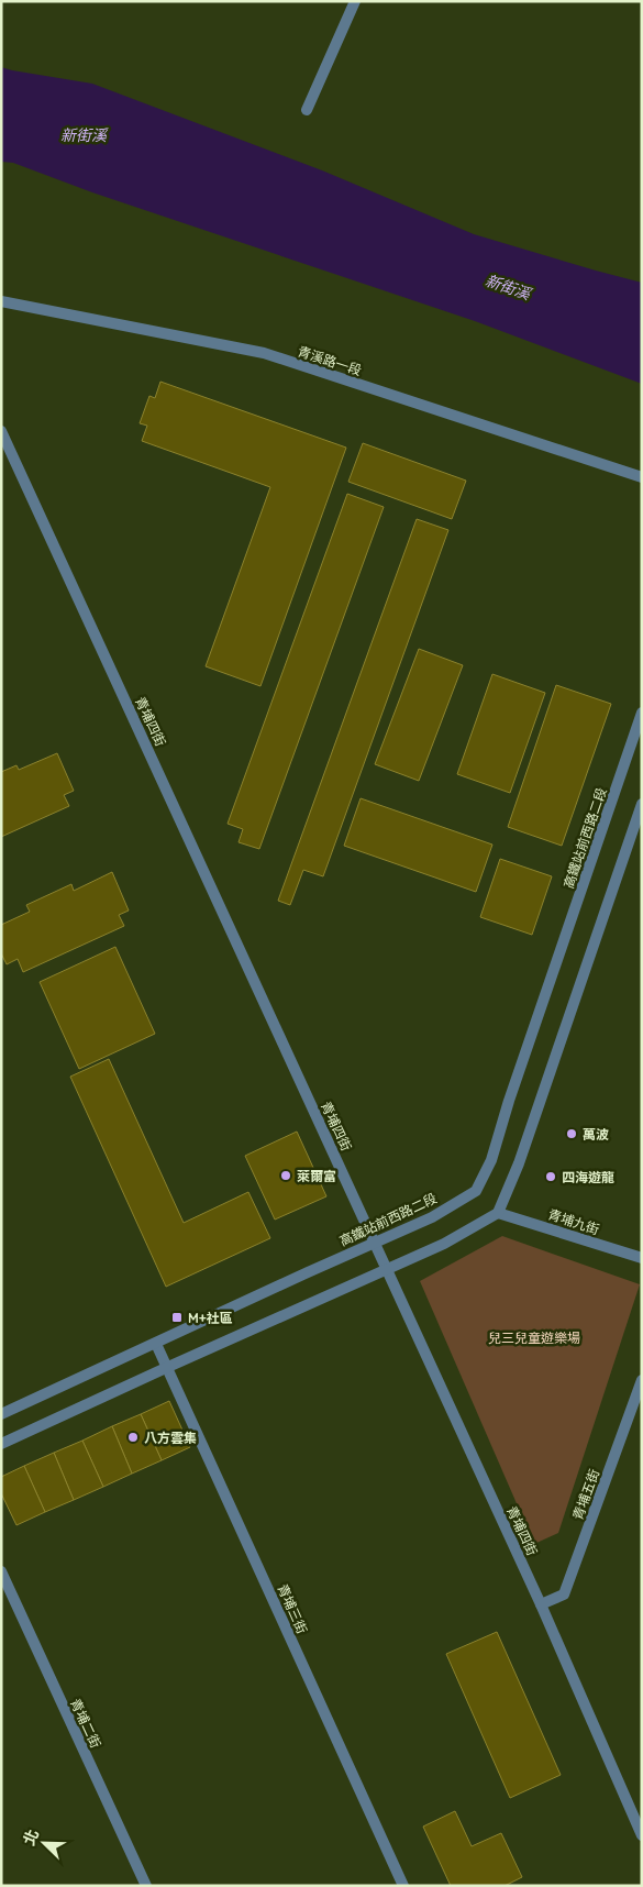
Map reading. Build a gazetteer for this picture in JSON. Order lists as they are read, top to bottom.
{
  "streets": {
    "street": [
      "青溪路一段",
      "青埔四街",
      "高鐵站前西路二段",
      "青埔九街",
      "青埔五街",
      "青埔三街",
      "青埔二街"
    ]
  },
  "crossings": [
    ["青埔四街", "高鐵站前西路二段"],
    ["青埔四街", "青埔五街"],
    ["高鐵站前西路二段", "青埔三街"]
  ],
  "water": ["新街溪"],
  "parks": ["兒三兒童遊樂場"],
  "places": {
    "other": [
      "萬波",
      "萊爾富",
      "四海遊龍",
      "八方雲集"
    ],
    "transit": ["M+社區"]
  },
  "north": "top left"
}
